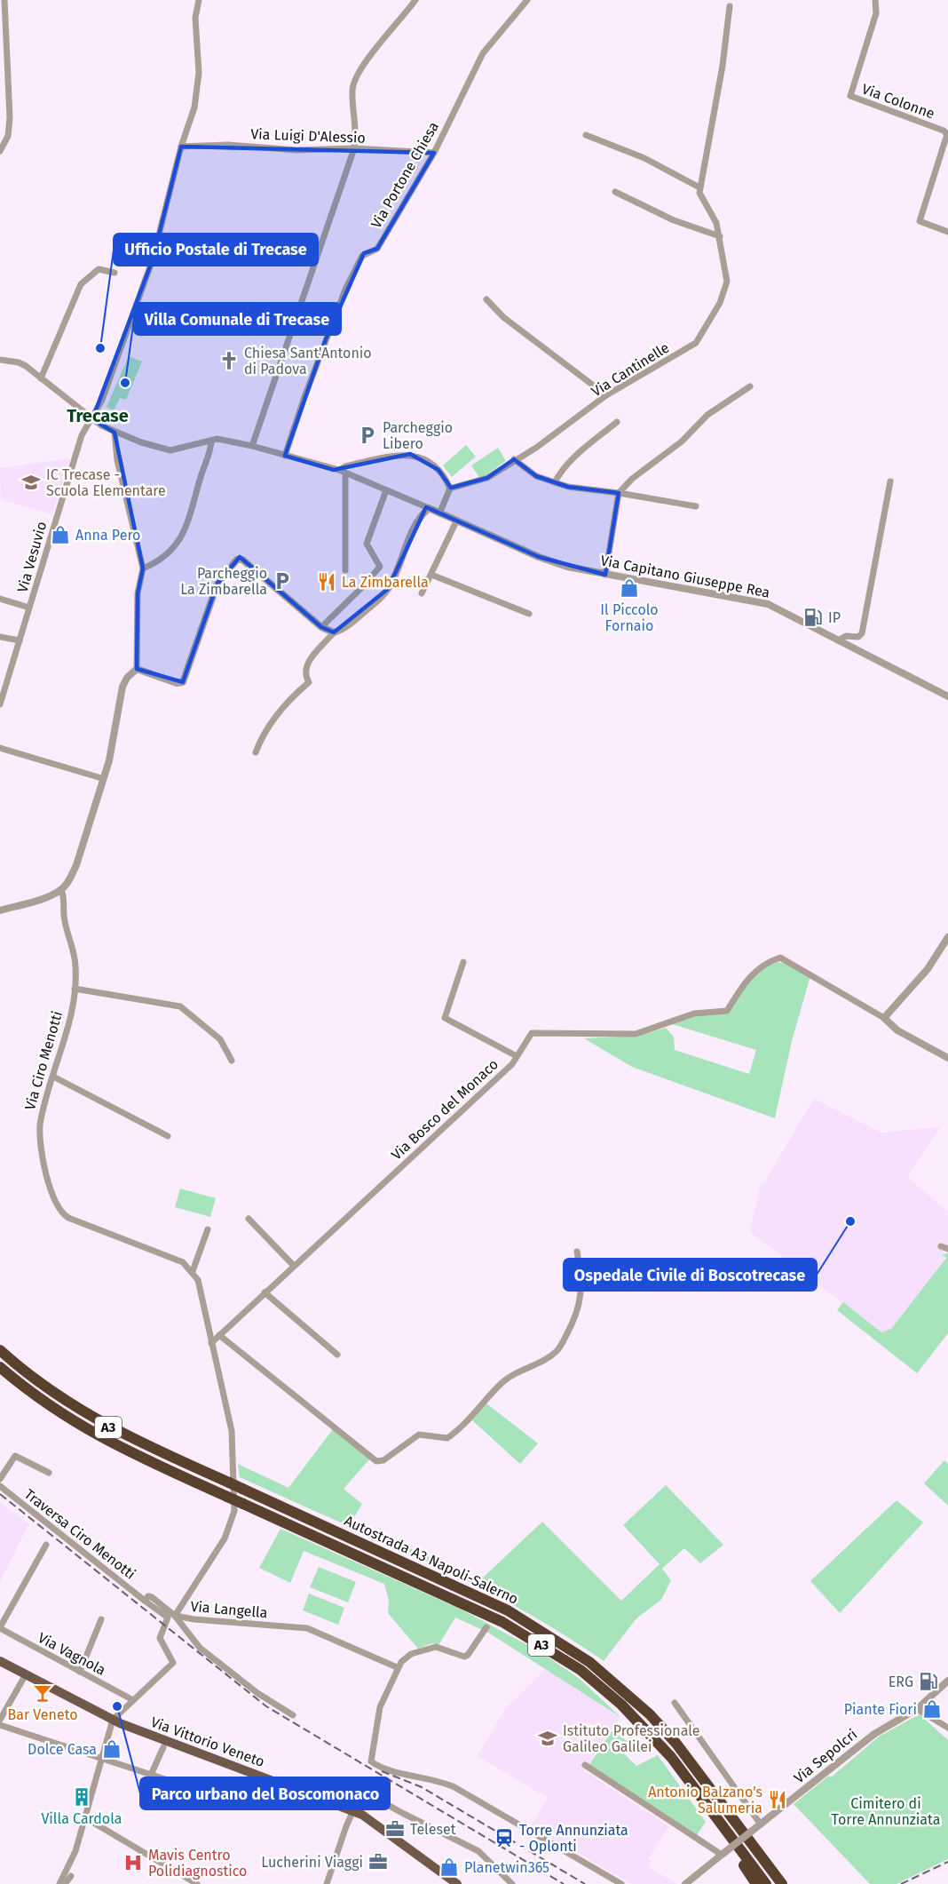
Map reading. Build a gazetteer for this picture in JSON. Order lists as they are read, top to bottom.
{
  "streets": {
    "highway": ["A3", "Autostrada A3 Napoli-Salerno"],
    "main road": ["Via Vittorio Veneto"],
    "street": [
      "Via Colonne",
      "Via Luigi D'Alessio",
      "Via Portone Chiesa",
      "Via Cantinelle",
      "Via Vesuvio",
      "Via Capitano Giuseppe Rea",
      "Via Ciro Menotti",
      "Via Bosco del Monaco",
      "Traversa Ciro Menotti",
      "Via Langella",
      "Via Vagnola",
      "Via Sepolcri"
    ]
  },
  "crossings": [
    ["Via Luigi D'Alessio", "Via Portone Chiesa"],
    ["Via Luigi D'Alessio", "Via Vesuvio"]
  ],
  "districts": ["Trecase"],
  "parks": ["Cimitero di Torre Annunziata"],
  "places": {
    "other": [
      "Ufficio Postale di Trecase",
      "Villa Comunale di Trecase",
      "Ospedale Civile di Boscotrecase",
      "Parco urbano del Boscomonaco"
    ],
    "church": ["Chiesa Sant'Antonio di Padova"],
    "parking": ["Parcheggio Libero", "Parcheggio La Zimbarella"],
    "school or university": ["IC Trecase - Scuola Elementare", "Istituto Professionale Galileo Galilei"],
    "shop": [
      "Anna Pero",
      "Il Piccolo Fornaio",
      "Piante Fiori",
      "Dolce Casa",
      "Planetwin365"
    ],
    "restaurant": ["La Zimbarella", "Antonio Balzano's Salumeria"],
    "fuel station": ["IP", "ERG"],
    "bar": ["Bar Veneto"],
    "building": ["Villa Cardola"],
    "office": ["Teleset", "Lucherini Viaggi"],
    "station": ["Torre Annunziata - Oplonti"],
    "hospital": ["Mavis Centro Polidiagnostico"]
  }
}
